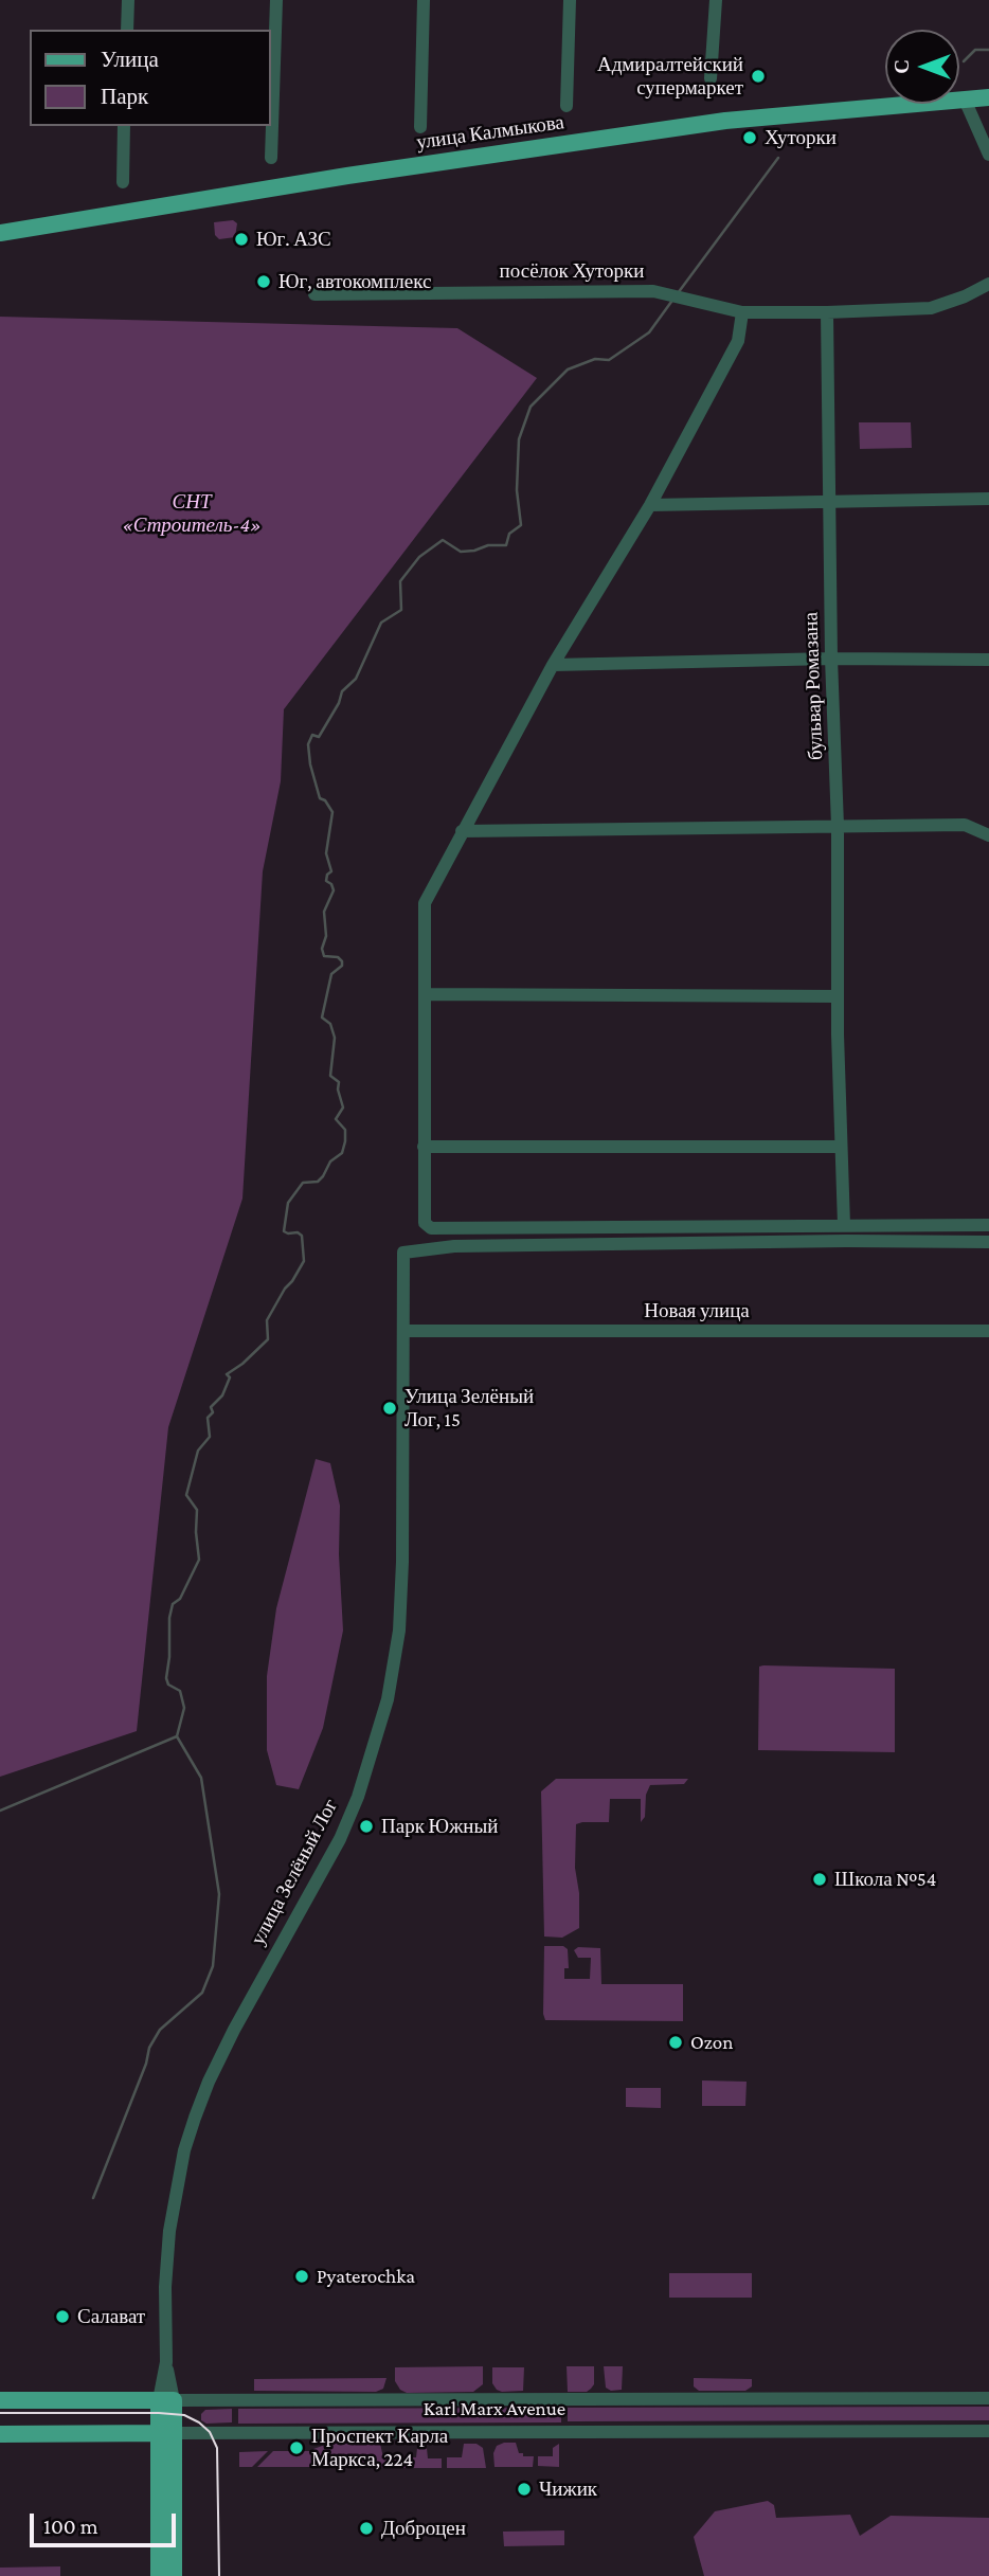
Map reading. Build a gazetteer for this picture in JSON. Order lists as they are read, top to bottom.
{
  "streets": {
    "main road": ["улица Калмыкова", "Karl Marx Avenue"],
    "street": [
      "посёлок Хуторки",
      "бульвар Ромазана",
      "Новая улица",
      "улица Зелёный Лог"
    ]
  },
  "crossings": [
    ["посёлок Хуторки", "бульвар Ромазана"],
    ["Новая улица", "улица Зелёный Лог"],
    ["улица Зелёный Лог", "Karl Marx Avenue"]
  ],
  "parks": ["СНТ «Строитель-4»"],
  "places": [
    "Адмиралтейский супермаркет",
    "Хуторки",
    "Юг. АЗС",
    "Юг, автокомплекс",
    "Улица Зелёный Лог, 15",
    "Парк Южный",
    "Школа №54",
    "Ozon",
    "Pyaterochka",
    "Салават",
    "Проспект Карла Маркса, 224",
    "Чижик",
    "Доброцен"
  ],
  "legend": ["Улица", "Парк"],
  "scale_bar": "100 m",
  "north": "left"
}
